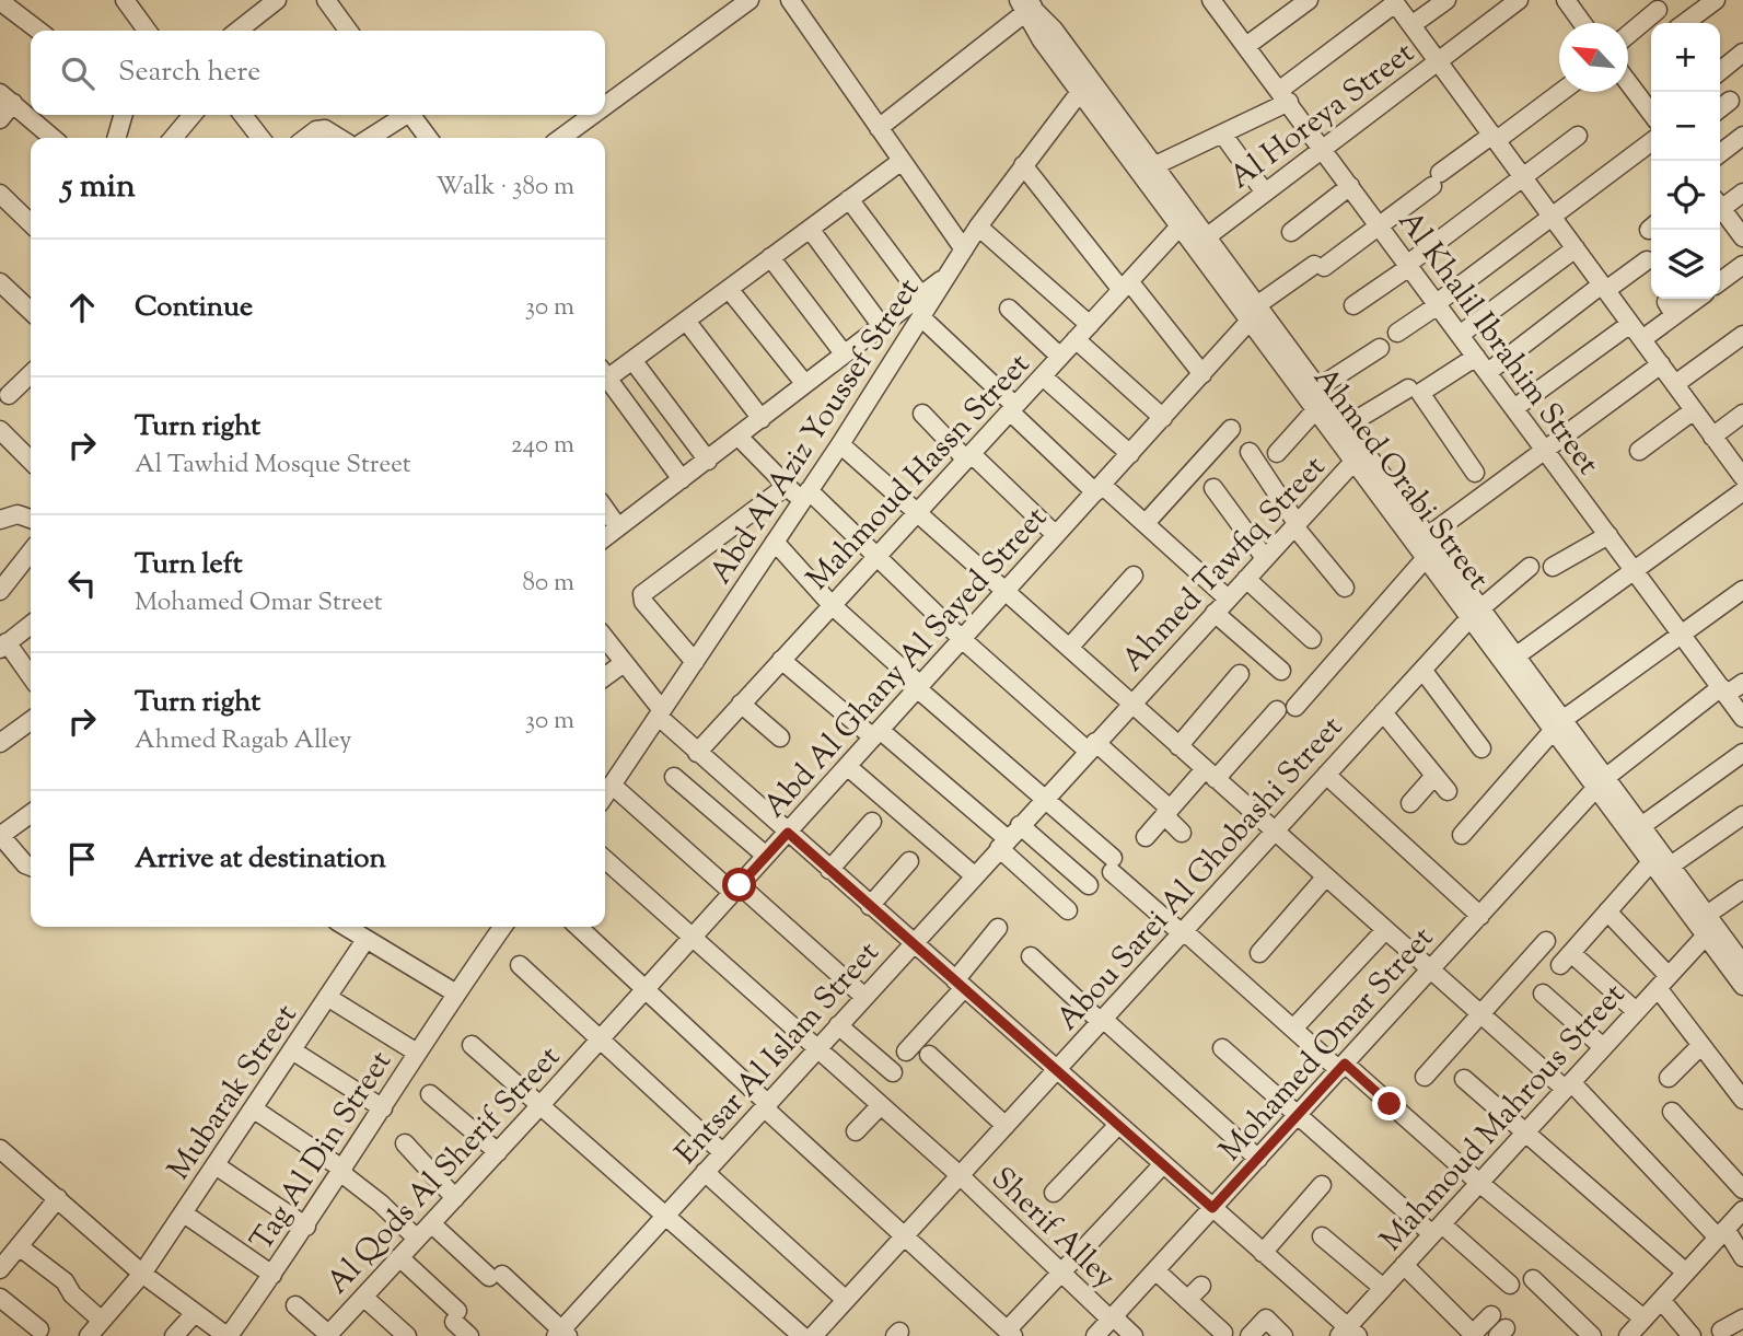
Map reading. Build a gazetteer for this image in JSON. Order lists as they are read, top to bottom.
{
  "streets": {
    "street": [
      "Al Horeya Street",
      "Al Khalil Ibrahim Street",
      "Abd Al Aziz Youssef Street",
      "Mahmoud Hassn Street",
      "Ahmed Orabi Street",
      "Ahmed Tawfiq Street",
      "Abd Al Ghany Al Sayed Street",
      "Abou Sarei Al Ghobashi Street",
      "Mohamed Omar Street",
      "Entsar Al Islam Street",
      "Mubarak Street",
      "Mahmoud Mahrous Street",
      "Tag Al Din Street",
      "Al Qods Al Sherif Street",
      "Sherif Alley"
    ]
  },
  "crossings": [
    ["Al Horeya Street", "Al Khalil Ibrahim Street"],
    ["Al Horeya Street", "Ahmed Orabi Street"],
    ["Al Khalil Ibrahim Street", "Abd Al Ghany Al Sayed Street"],
    ["Al Khalil Ibrahim Street", "Mohamed Omar Street"],
    ["Abd Al Aziz Youssef Street", "Ahmed Orabi Street"],
    ["Mahmoud Hassn Street", "Ahmed Orabi Street"],
    ["Ahmed Orabi Street", "Ahmed Tawfiq Street"],
    ["Ahmed Orabi Street", "Abd Al Ghany Al Sayed Street"],
    ["Ahmed Orabi Street", "Abou Sarei Al Ghobashi Street"],
    ["Ahmed Orabi Street", "Mohamed Omar Street"],
    ["Ahmed Orabi Street", "Mahmoud Mahrous Street"],
    ["Ahmed Tawfiq Street", "Entsar Al Islam Street"],
    ["Abd Al Ghany Al Sayed Street", "Al Qods Al Sherif Street"],
    ["Abd Al Ghany Al Sayed Street", "Sherif Alley"],
    ["Abou Sarei Al Ghobashi Street", "Sherif Alley"],
    ["Mohamed Omar Street", "Sherif Alley"],
    ["Entsar Al Islam Street", "Sherif Alley"]
  ],
  "north": "top left",
  "page": {
    "map_buttons": ["+", "−"],
    "search": "Search here",
    "heading": ["5 min", "Walk · 380 m"],
    "list": [
      ["Continue", "30 m"],
      ["Turn right", "Al Tawhid Mosque Street", "240 m"],
      ["Turn left", "Mohamed Omar Street", "80 m"],
      ["Turn right", "Ahmed Ragab Alley", "30 m"],
      "Arrive at destination"
    ]
  }
}
